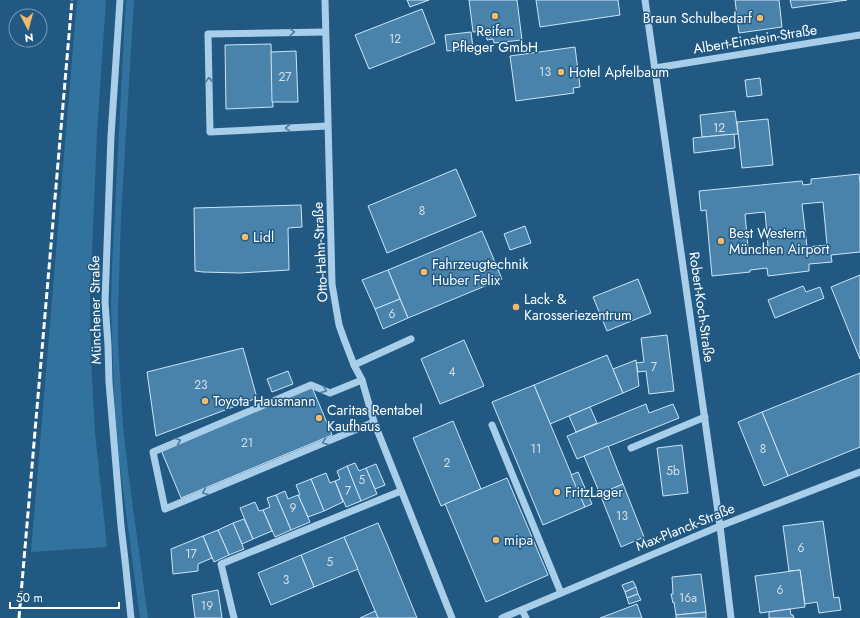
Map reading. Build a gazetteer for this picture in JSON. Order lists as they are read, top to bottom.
{
  "streets": {
    "street": [
      "Albert-Einstein-Straße",
      "Otto-Hahn-Straße",
      "Robert-Koch-Straße",
      "Münchener Straße",
      "Max-Planck-Straße"
    ]
  },
  "crossings": [
    ["Albert-Einstein-Straße", "Robert-Koch-Straße"],
    ["Robert-Koch-Straße", "Max-Planck-Straße"]
  ],
  "places": [
    "Reifen Pfleger GmbH",
    "Braun Schulbedarf",
    "Hotel Apfelbaum",
    "Lidl",
    "Best Western München Airport",
    "Fahrzeugtechnik Huber Felix",
    "Lack- & Karosseriezentrum",
    "Toyota Hausmann",
    "Caritas Rentabel Kaufhaus",
    "FritzLager",
    "mipa"
  ],
  "house_numbers": [
    "12",
    "13",
    "27",
    "12",
    "8",
    "6",
    "7",
    "4",
    "23",
    "21",
    "11",
    "8",
    "2",
    "5b",
    "5",
    "7",
    "9",
    "13",
    "6",
    "17",
    "5",
    "3",
    "6",
    "16a",
    "19"
  ],
  "scale_bar": "50 m",
  "north": "bottom"
}
